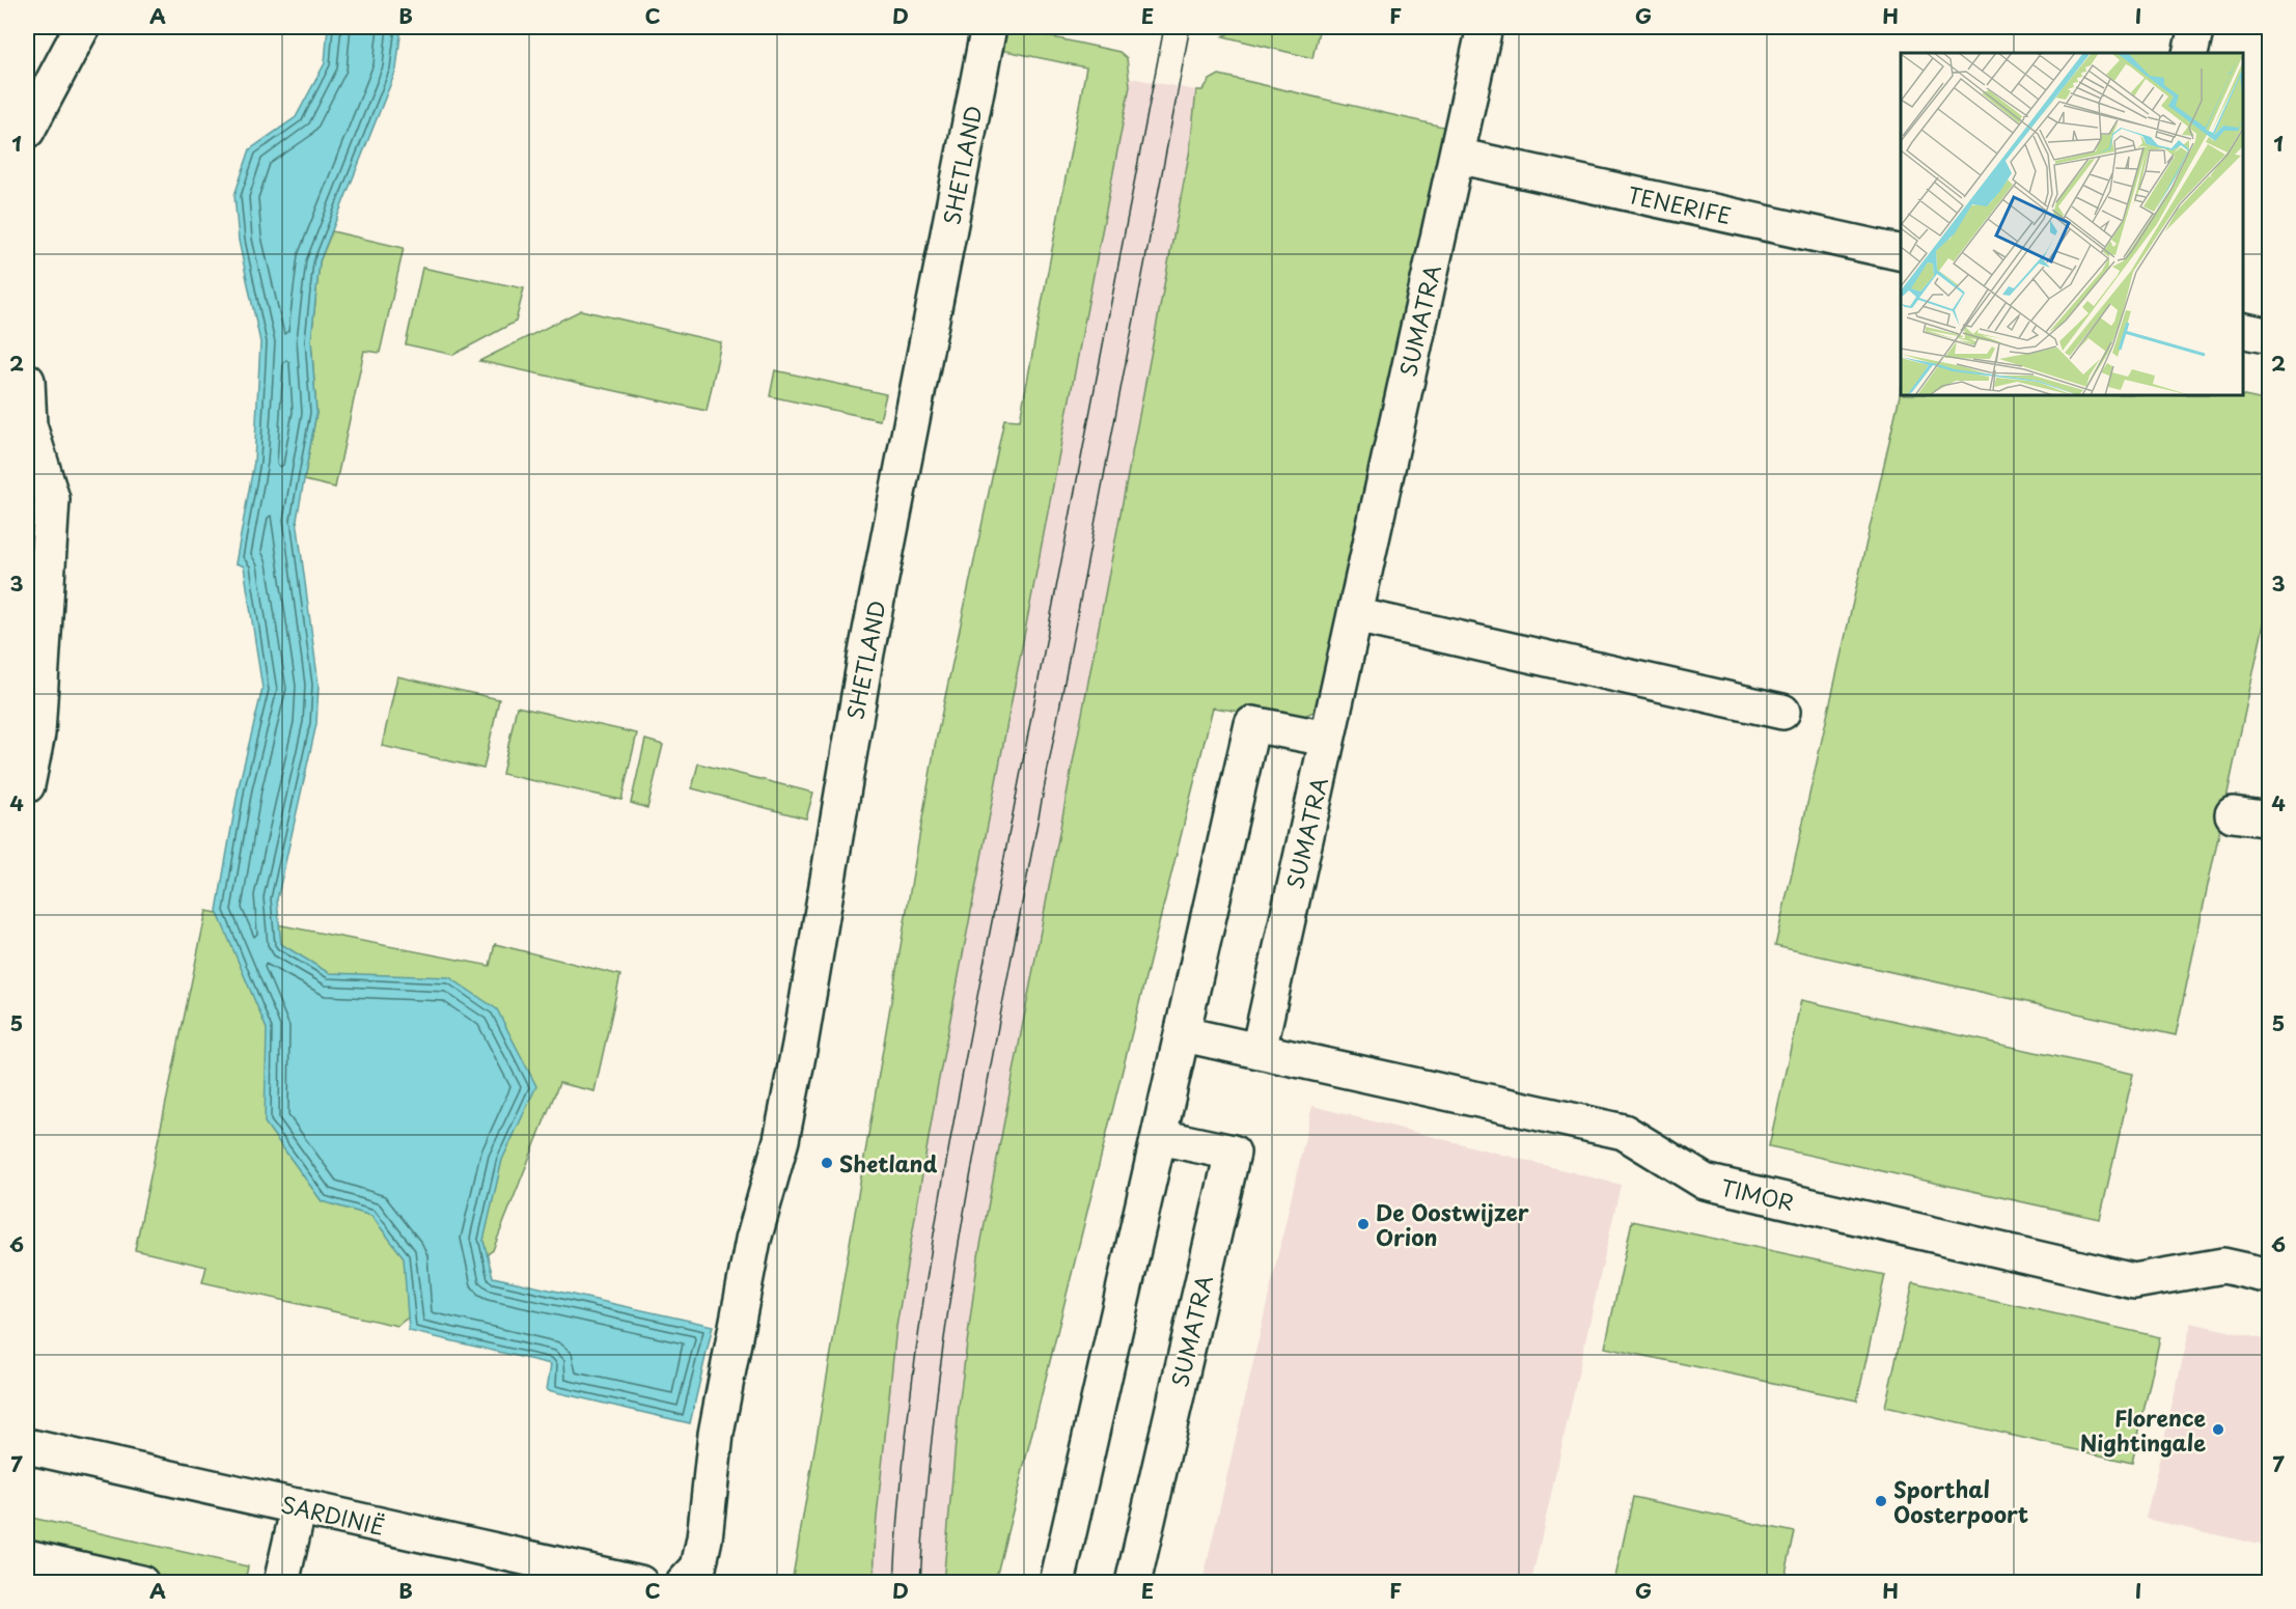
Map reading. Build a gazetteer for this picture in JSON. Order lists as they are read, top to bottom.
{
  "streets": {
    "street": [
      "SHETLAND",
      "TENERIFE",
      "SUMATRA",
      "TIMOR",
      "SARDINIË"
    ]
  },
  "crossings": [
    ["TENERIFE", "SUMATRA"],
    ["SUMATRA", "TIMOR"]
  ],
  "places": [
    "Shetland",
    "De Oostwijzer Orion",
    "Florence Nightingale",
    "Sporthal Oosterpoort"
  ],
  "grid": {
    "columns": [
      "A",
      "B",
      "C",
      "D",
      "E",
      "F",
      "G",
      "H",
      "I"
    ],
    "rows": [
      "1",
      "2",
      "3",
      "4",
      "5",
      "6",
      "7"
    ]
  }
}
